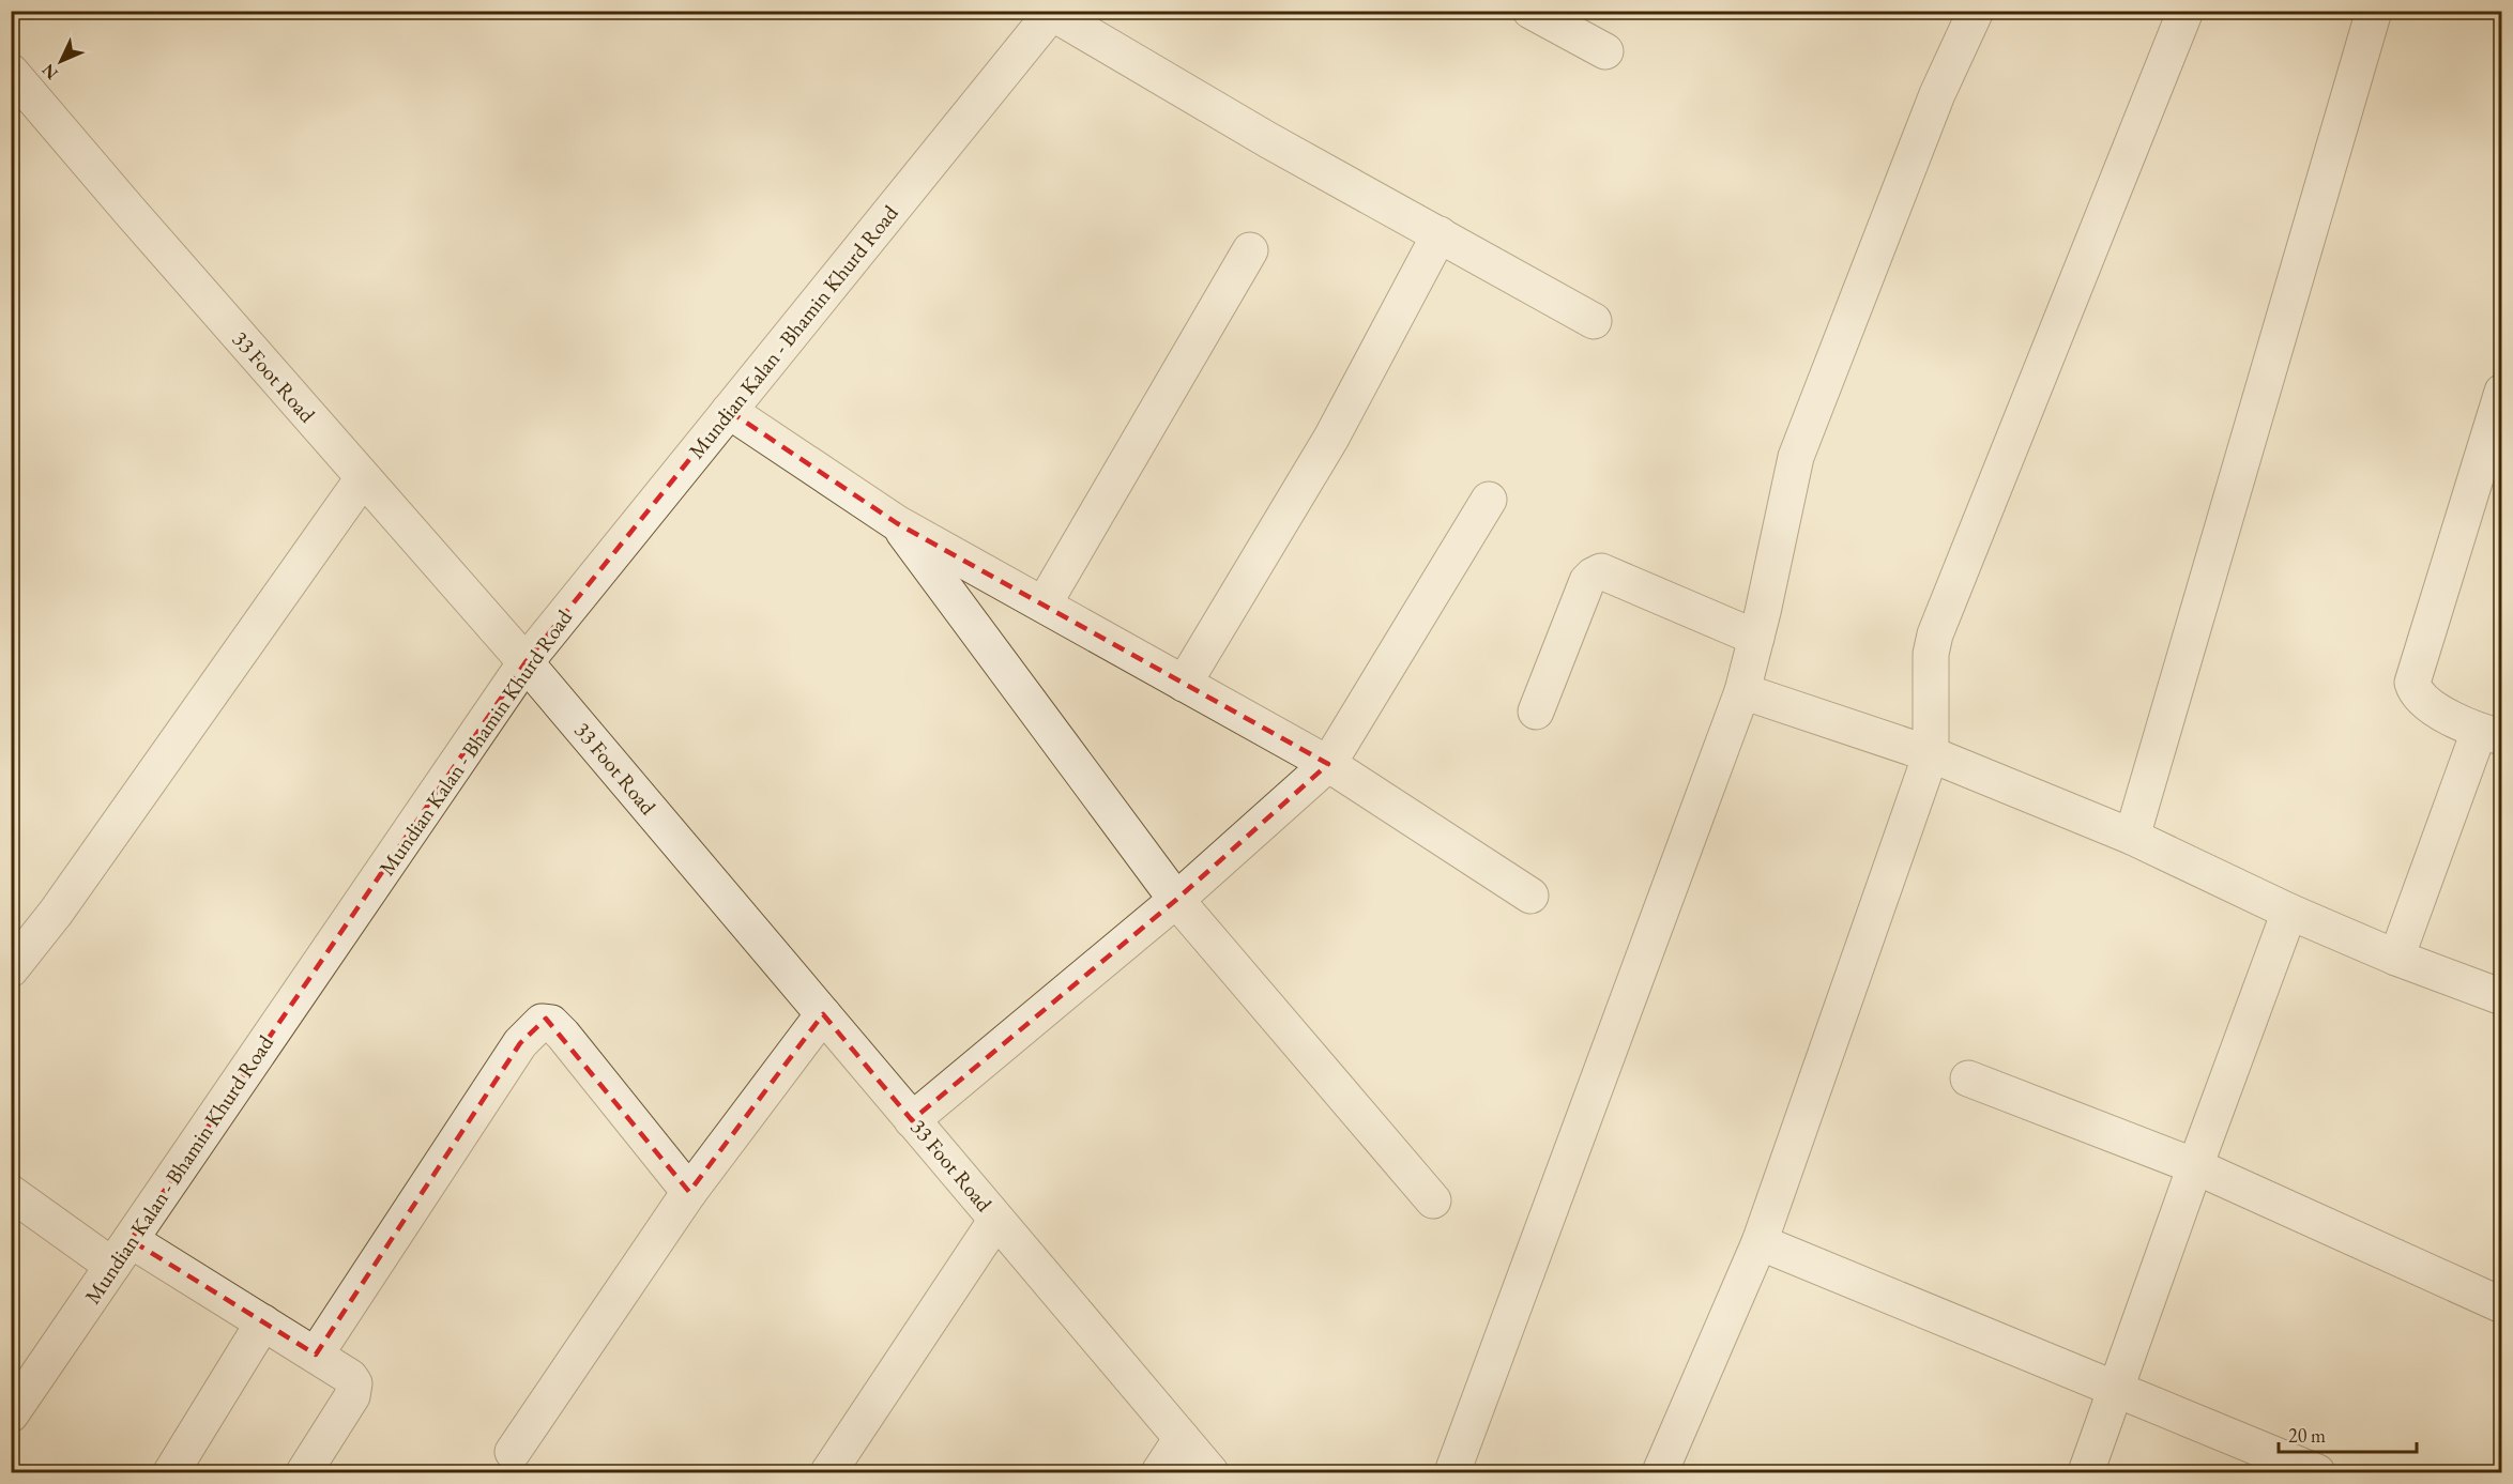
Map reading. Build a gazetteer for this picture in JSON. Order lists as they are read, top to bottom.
{
  "streets": {
    "street": ["Mundian Kalan - Bhamin Khurd Road", "33 Foot Road"]
  },
  "crossings": [
    ["Mundian Kalan - Bhamin Khurd Road", "33 Foot Road"]
  ],
  "scale_bar": "20 m",
  "north": "bottom left"
}
